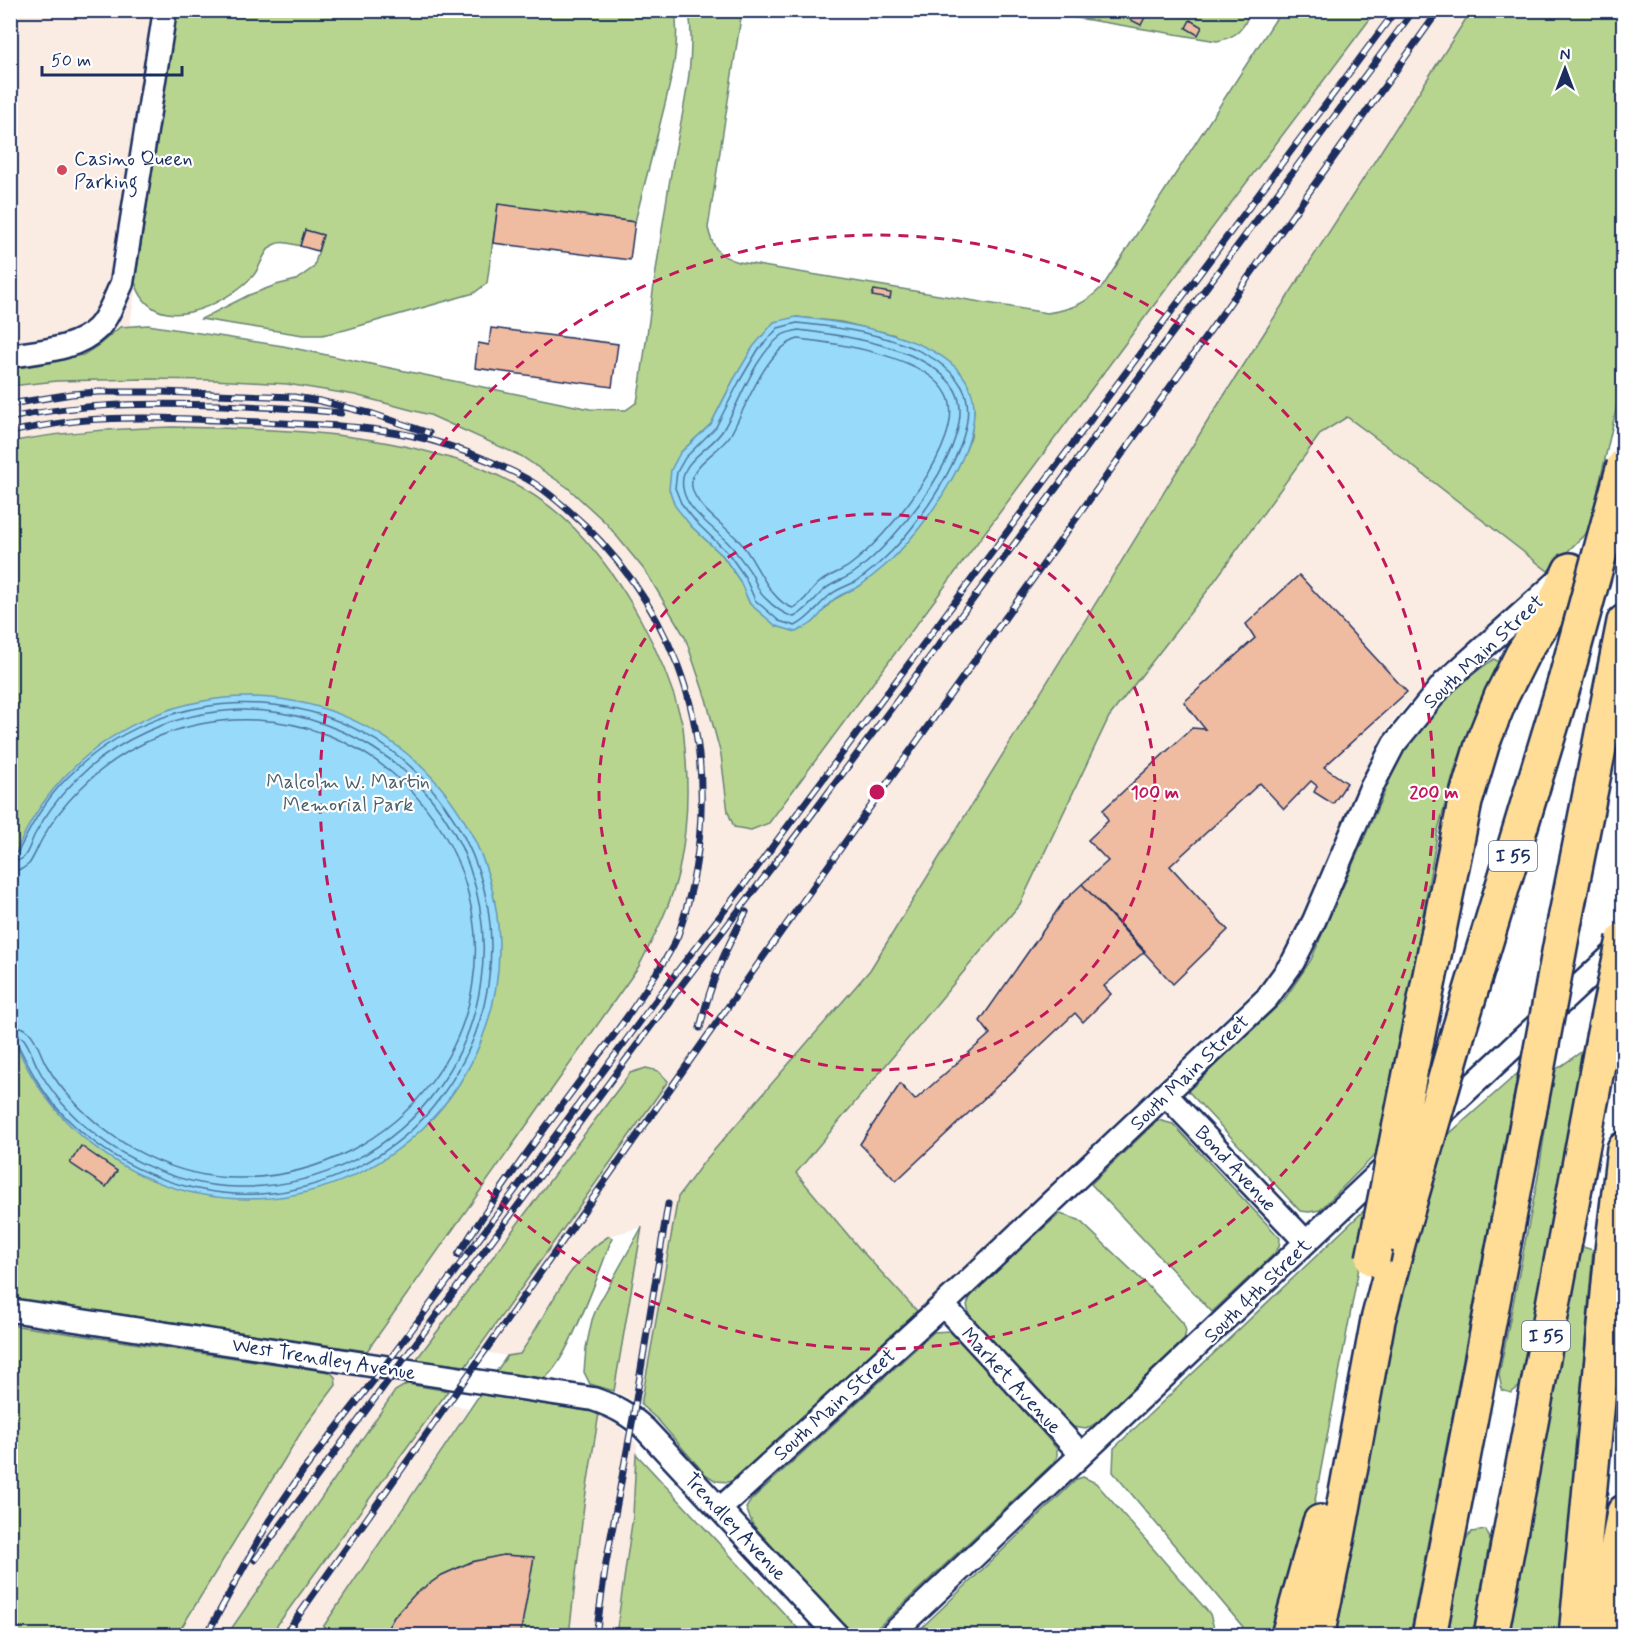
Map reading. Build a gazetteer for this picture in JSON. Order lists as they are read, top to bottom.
{
  "streets": {
    "highway": ["I 55"],
    "street": [
      "South Main Street",
      "Bond Avenue",
      "South 4th Street",
      "West Trendley Avenue",
      "Market Avenue",
      "Trendley Avenue"
    ]
  },
  "crossings": [
    ["South Main Street", "Bond Avenue"],
    ["South Main Street", "Market Avenue"],
    ["South Main Street", "Trendley Avenue"],
    ["Bond Avenue", "South 4th Street"],
    ["South 4th Street", "Market Avenue"],
    ["West Trendley Avenue", "Trendley Avenue"]
  ],
  "parks": ["Malcolm W. Martin Memorial Park"],
  "places": ["Casino Queen Parking"],
  "scale_bar": "50 m",
  "north": "top",
  "rings": ["100 m", "200 m"]
}
